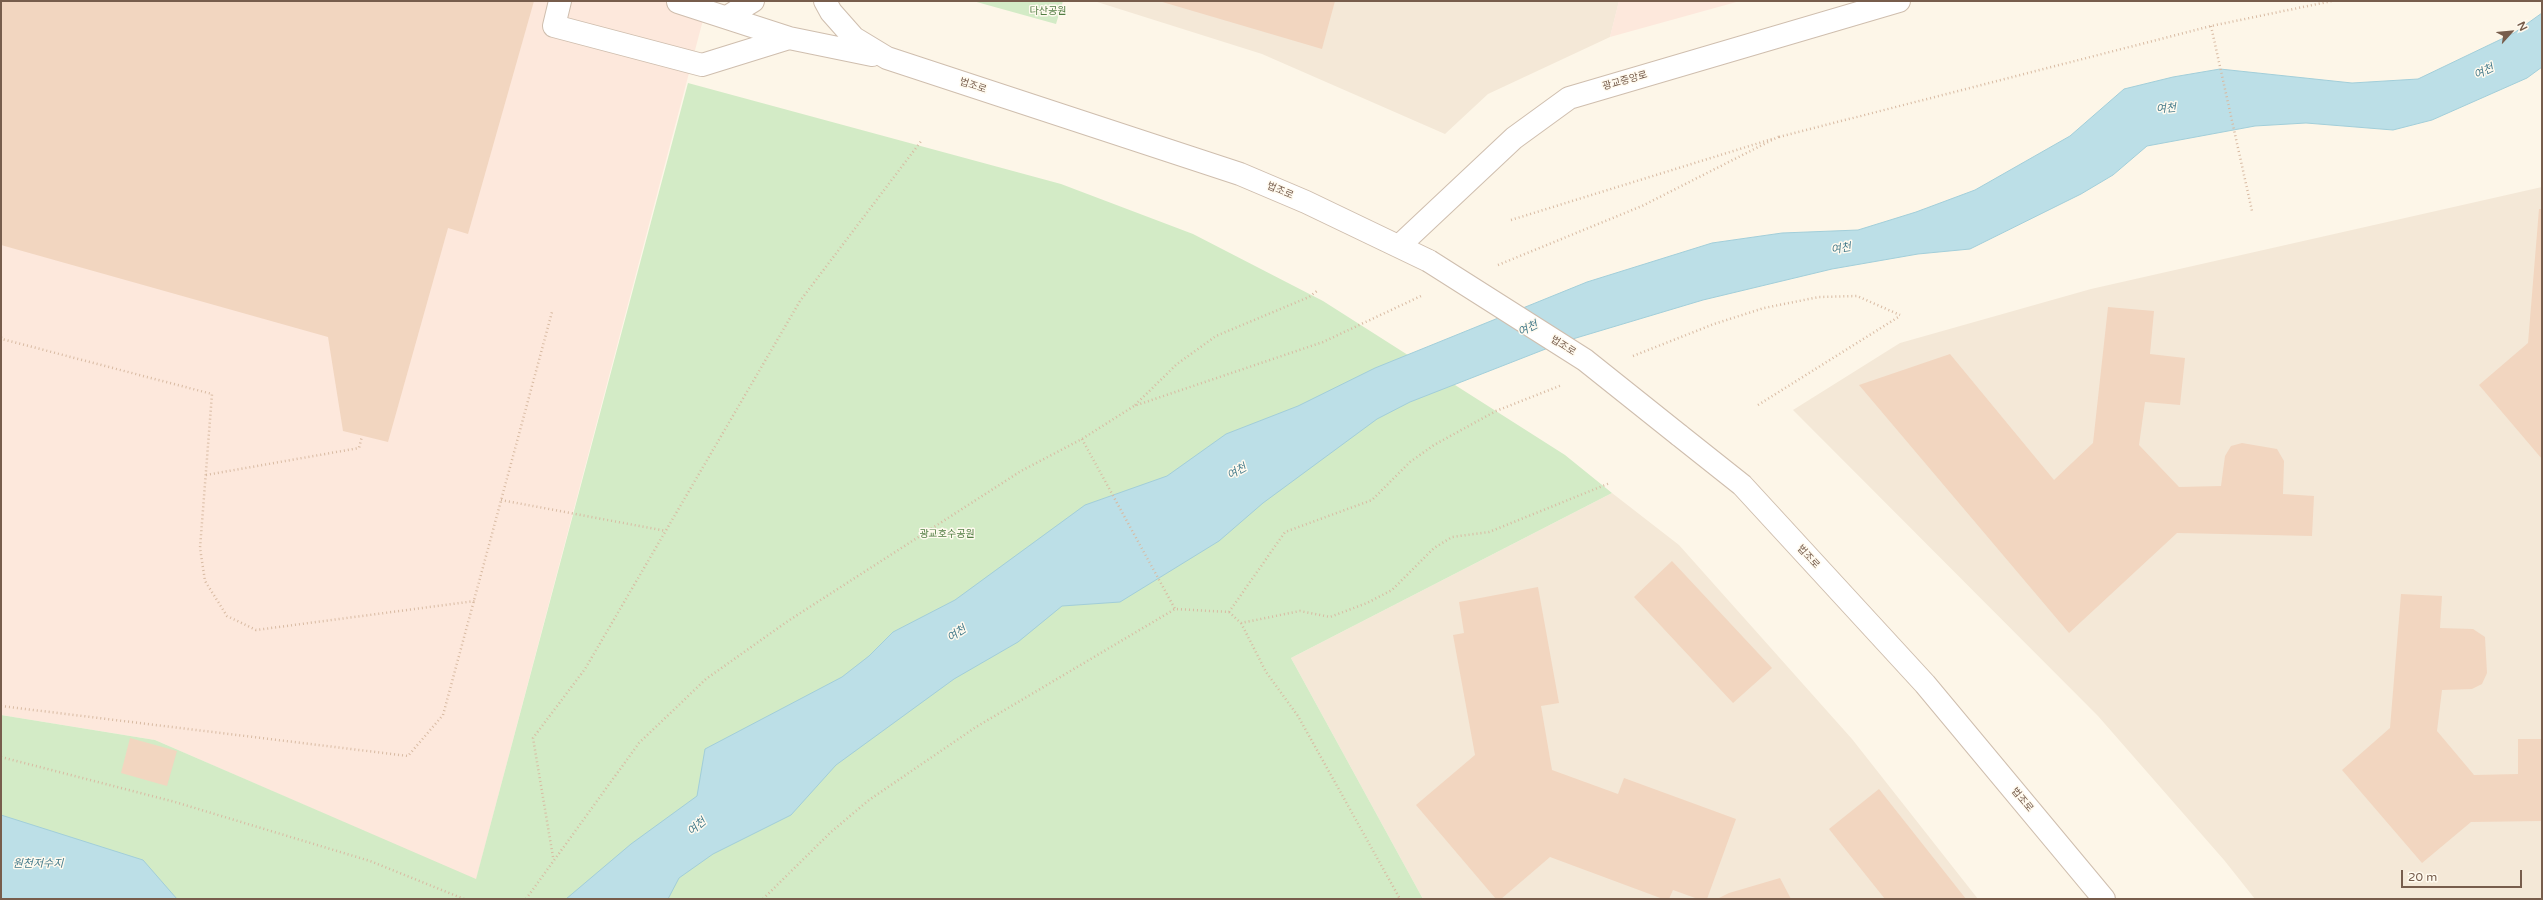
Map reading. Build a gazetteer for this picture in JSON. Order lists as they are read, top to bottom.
{
  "streets": {
    "street": ["광교중앙로", "법조로"]
  },
  "crossings": [
    ["광교중앙로", "법조로"]
  ],
  "water": ["여천", "원천저수지"],
  "parks": ["다산공원", "광교호수공원"],
  "scale_bar": "20 m",
  "north": "top right"
}
